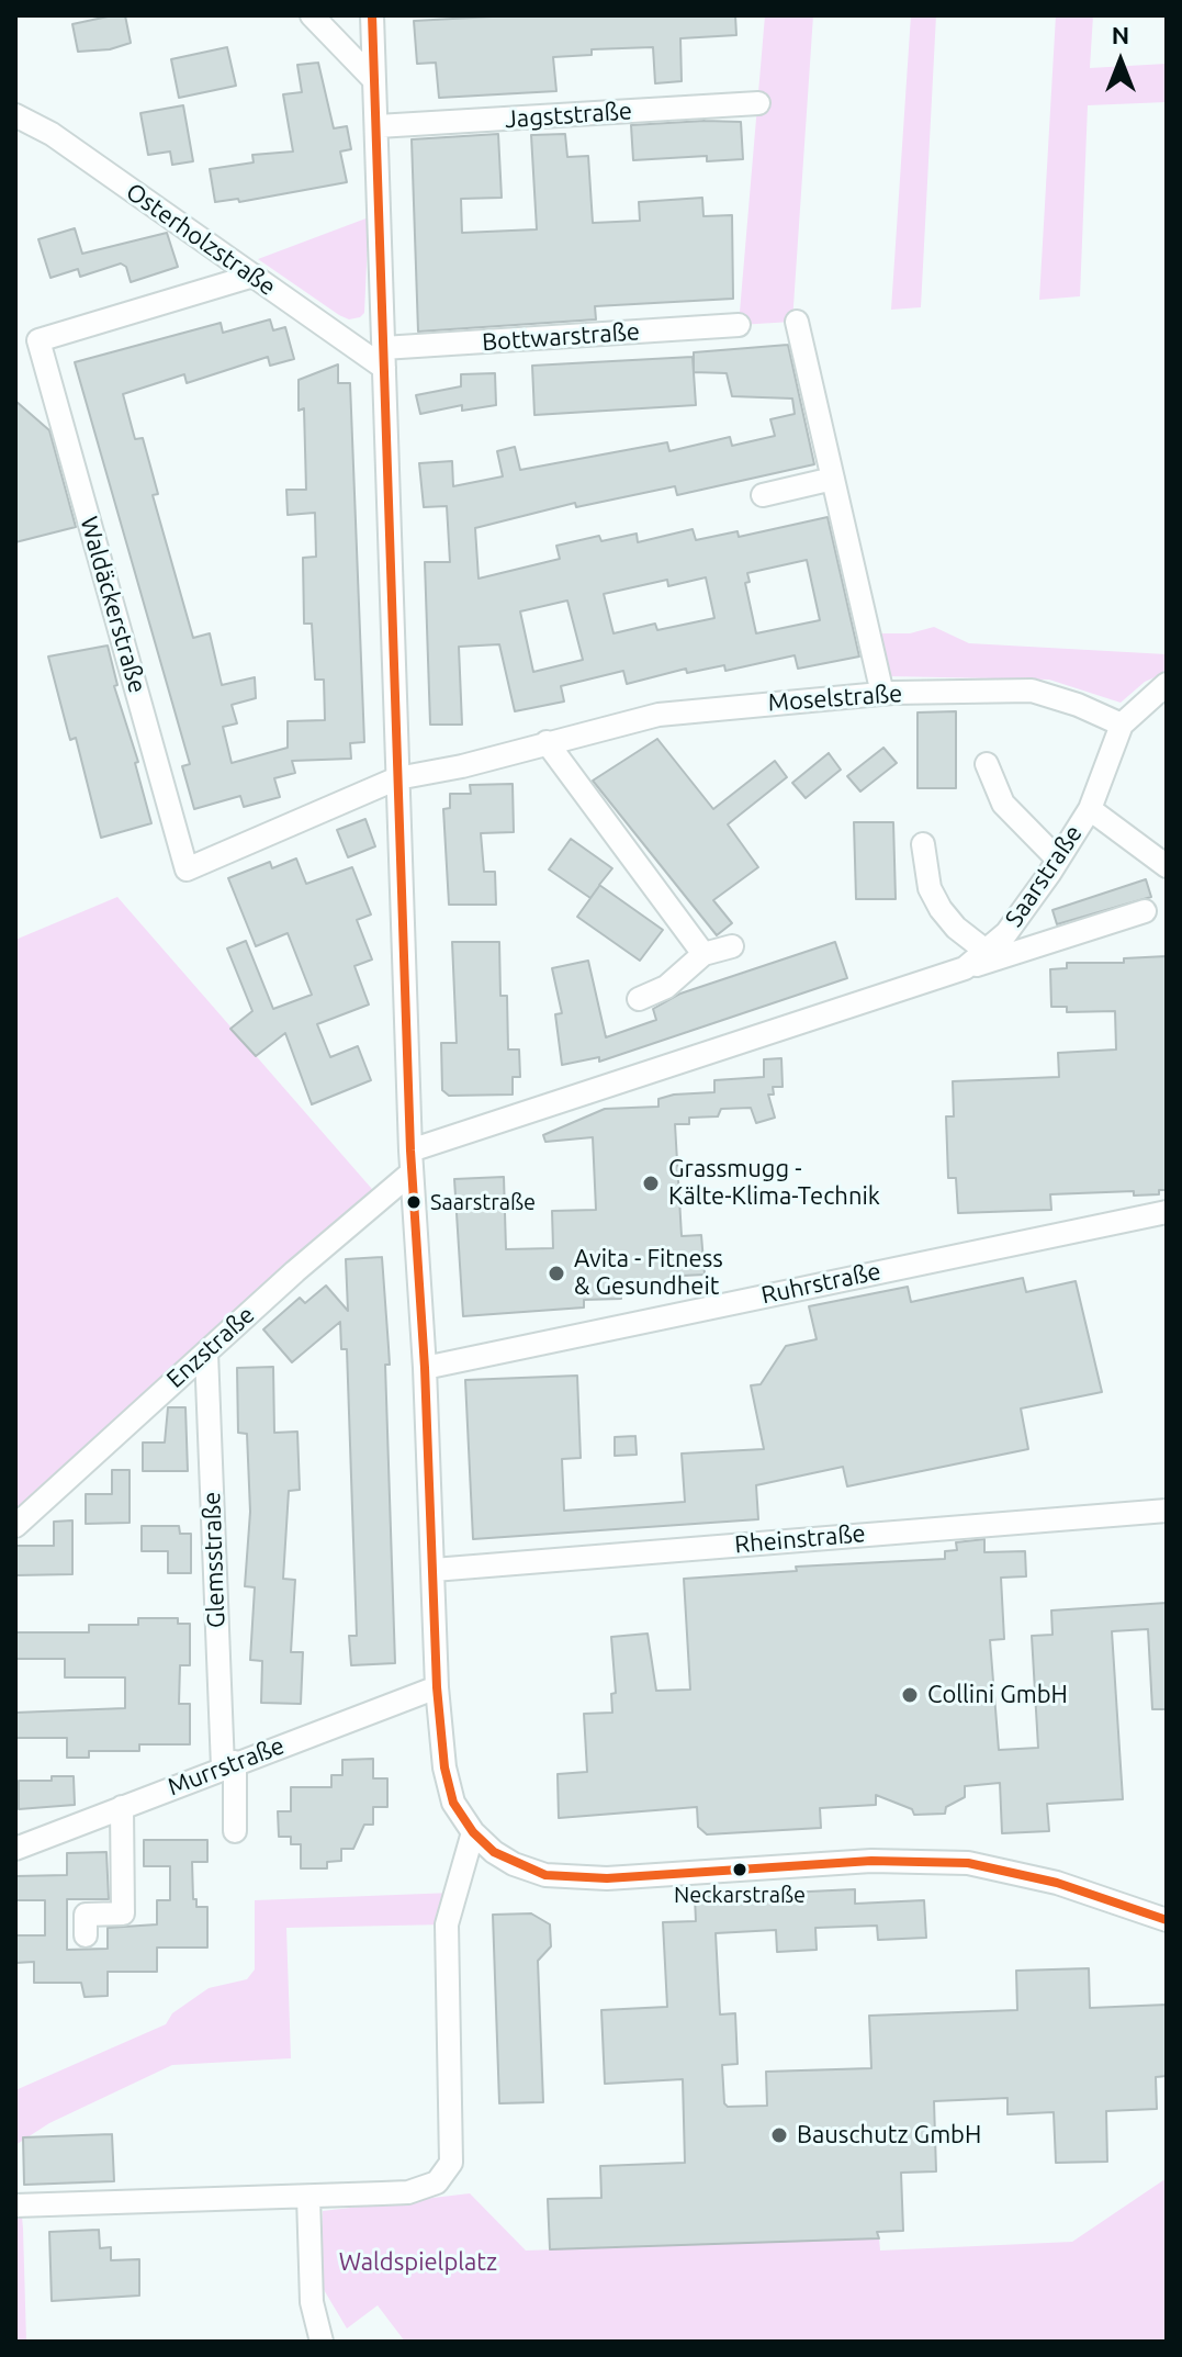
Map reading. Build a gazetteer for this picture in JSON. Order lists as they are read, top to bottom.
{
  "streets": {
    "street": [
      "Jagststraße",
      "Osterholzstraße",
      "Bottwarstraße",
      "Waldäckerstraße",
      "Moselstraße",
      "Saarstraße",
      "Ruhrstraße",
      "Enzstraße",
      "Rheinstraße",
      "Glemsstraße",
      "Murrstraße"
    ]
  },
  "crossings": [
    ["Osterholzstraße", "Bottwarstraße"],
    ["Osterholzstraße", "Waldäckerstraße"],
    ["Waldäckerstraße", "Moselstraße"],
    ["Moselstraße", "Saarstraße"],
    ["Saarstraße", "Enzstraße"],
    ["Enzstraße", "Glemsstraße"],
    ["Glemsstraße", "Murrstraße"]
  ],
  "parks": ["Waldspielplatz"],
  "places": [
    "Grassmugg - Kälte-Klima-Technik",
    "Saarstraße",
    "Avita - Fitness & Gesundheit",
    "Collini GmbH",
    "Neckarstraße",
    "Bauschutz GmbH"
  ],
  "north": "top"
}
